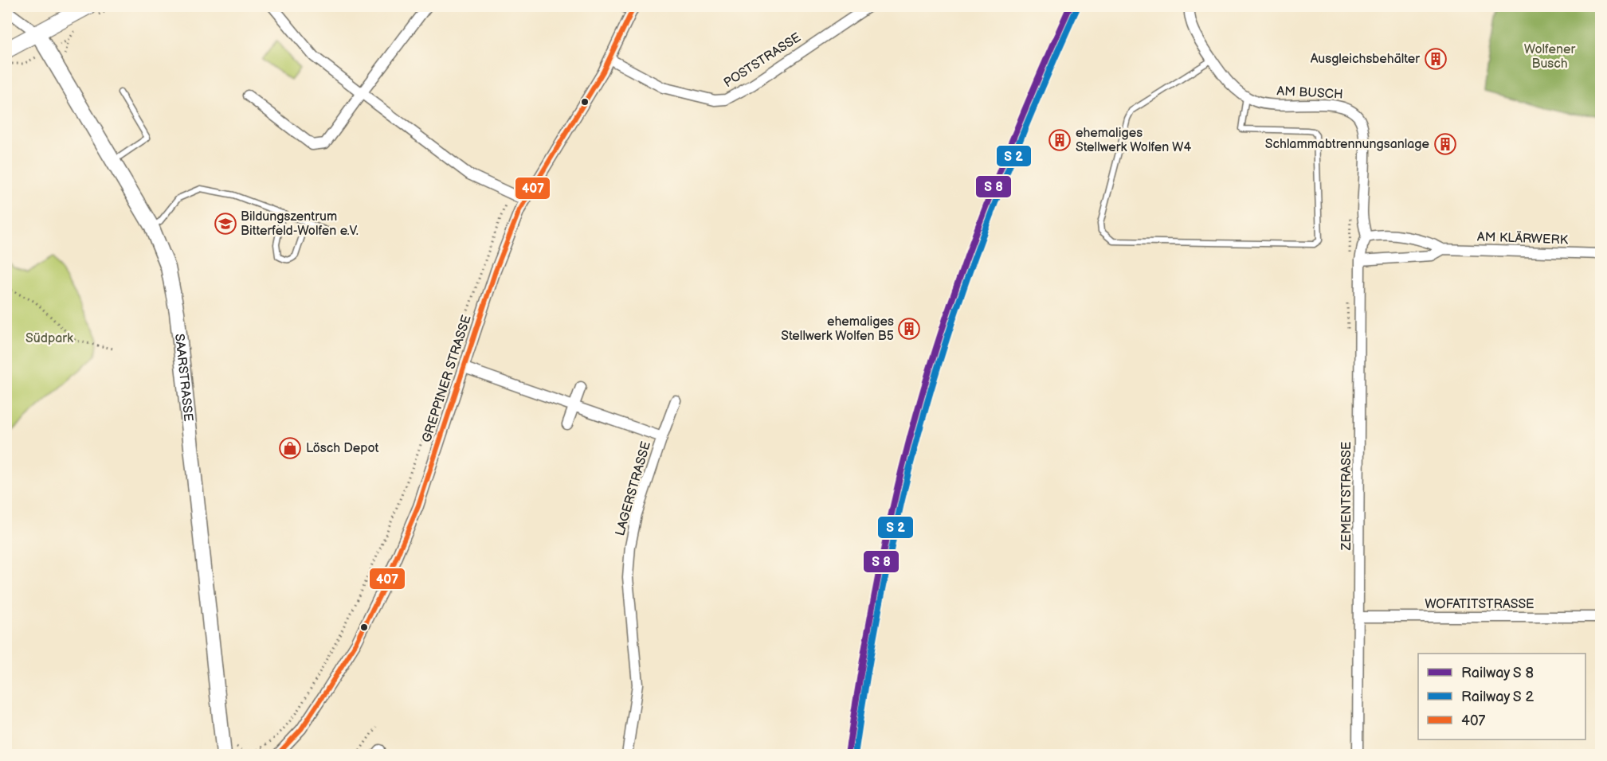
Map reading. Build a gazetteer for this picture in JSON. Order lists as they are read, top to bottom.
{
  "streets": {
    "street": [
      "POSTSTRASSE",
      "AM BUSCH",
      "AM KLÄRWERK",
      "SAARSTRASSE",
      "GREPPINER STRASSE",
      "LAGERSTRASSE",
      "ZEMENTSTRASSE",
      "WOFATITSTRASSE"
    ]
  },
  "crossings": [
    ["POSTSTRASSE", "GREPPINER STRASSE"],
    ["AM BUSCH", "AM KLÄRWERK"],
    ["AM BUSCH", "ZEMENTSTRASSE"],
    ["AM KLÄRWERK", "ZEMENTSTRASSE"],
    ["GREPPINER STRASSE", "LAGERSTRASSE"],
    ["ZEMENTSTRASSE", "WOFATITSTRASSE"]
  ],
  "parks": ["Wolfener Busch", "Südpark"],
  "places": {
    "building": [
      "Ausgleichsbehälter",
      "ehemaliges Stellwerk Wolfen W4",
      "Schlammabtrennungsanlage",
      "ehemaliges Stellwerk Wolfen B5"
    ],
    "school or university": ["Bildungszentrum Bitterfeld-Wolfen e.V."],
    "shop": ["Lösch Depot"]
  },
  "lines": ["transit line 407"],
  "legend": ["Railway S 8", "Railway S 2", "407"]
}
